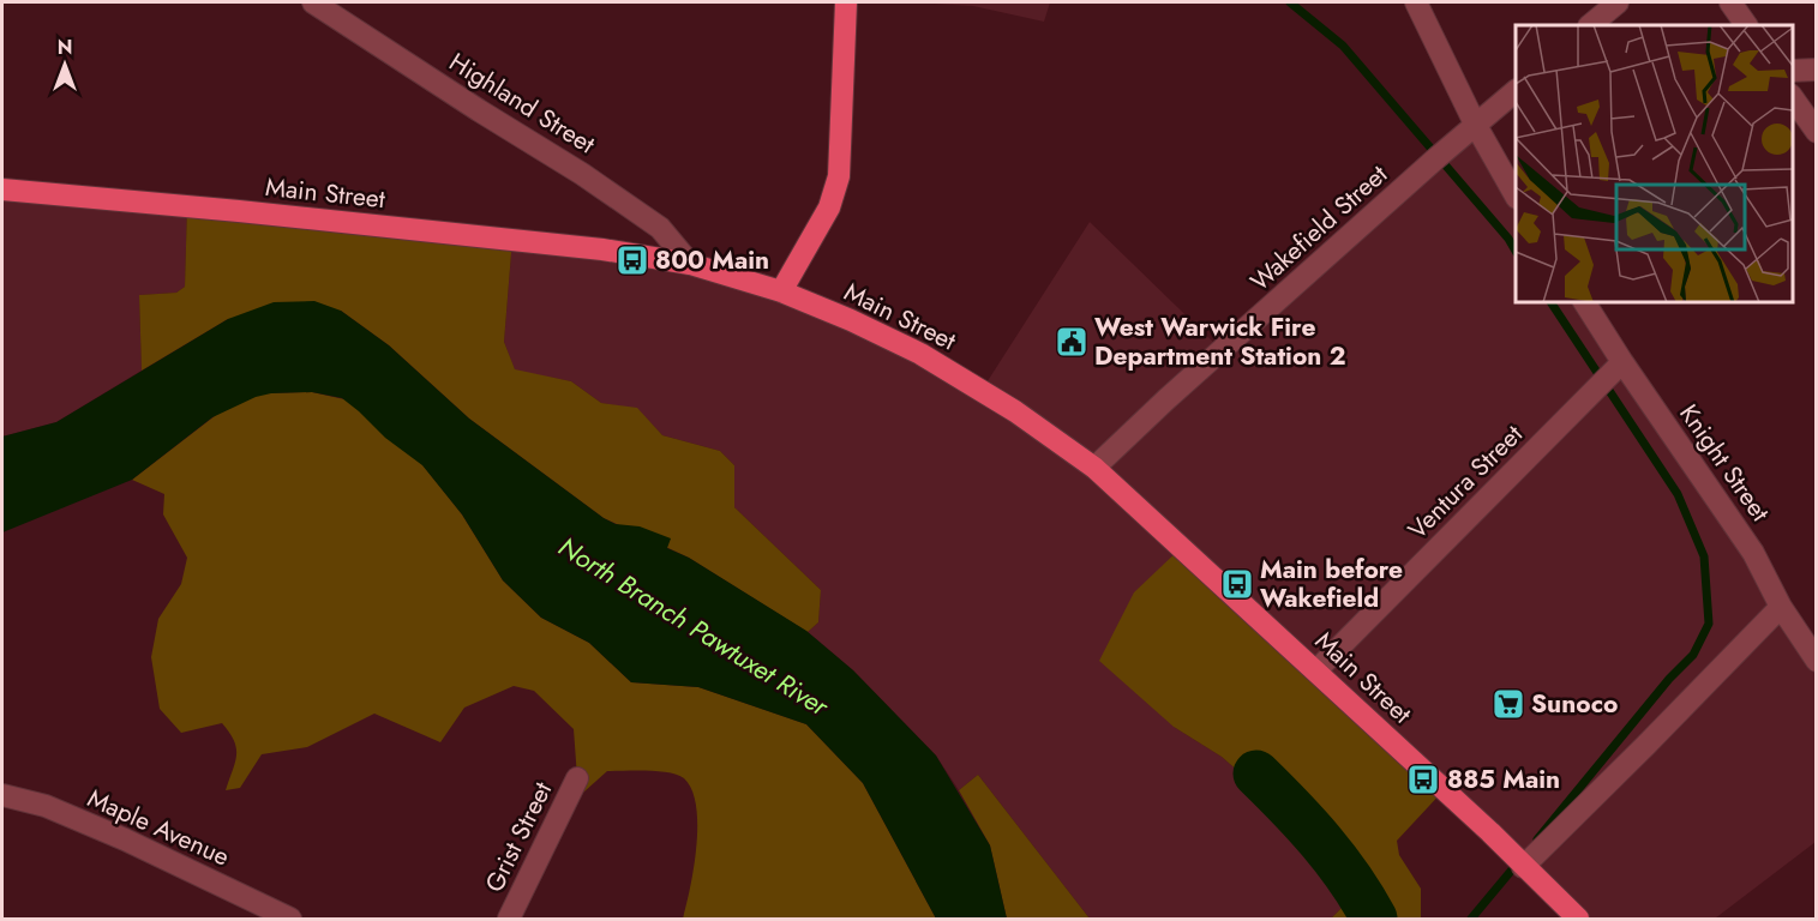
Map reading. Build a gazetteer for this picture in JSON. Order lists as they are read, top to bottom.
{
  "streets": {
    "main road": ["Main Street"],
    "street": [
      "Highland Street",
      "Wakefield Street",
      "Knight Street",
      "Ventura Street",
      "Maple Avenue",
      "Grist Street"
    ]
  },
  "crossings": [
    ["Highland Street", "Main Street"],
    ["Main Street", "Wakefield Street"],
    ["Main Street", "Ventura Street"],
    ["Knight Street", "Ventura Street"]
  ],
  "water": ["North Branch Pawtuxet River"],
  "places": {
    "bus stop": ["800 Main", "Main before Wakefield", "885 Main"],
    "public building": ["West Warwick Fire Department Station 2"],
    "supermarket": ["Sunoco"]
  },
  "north": "top"
}
